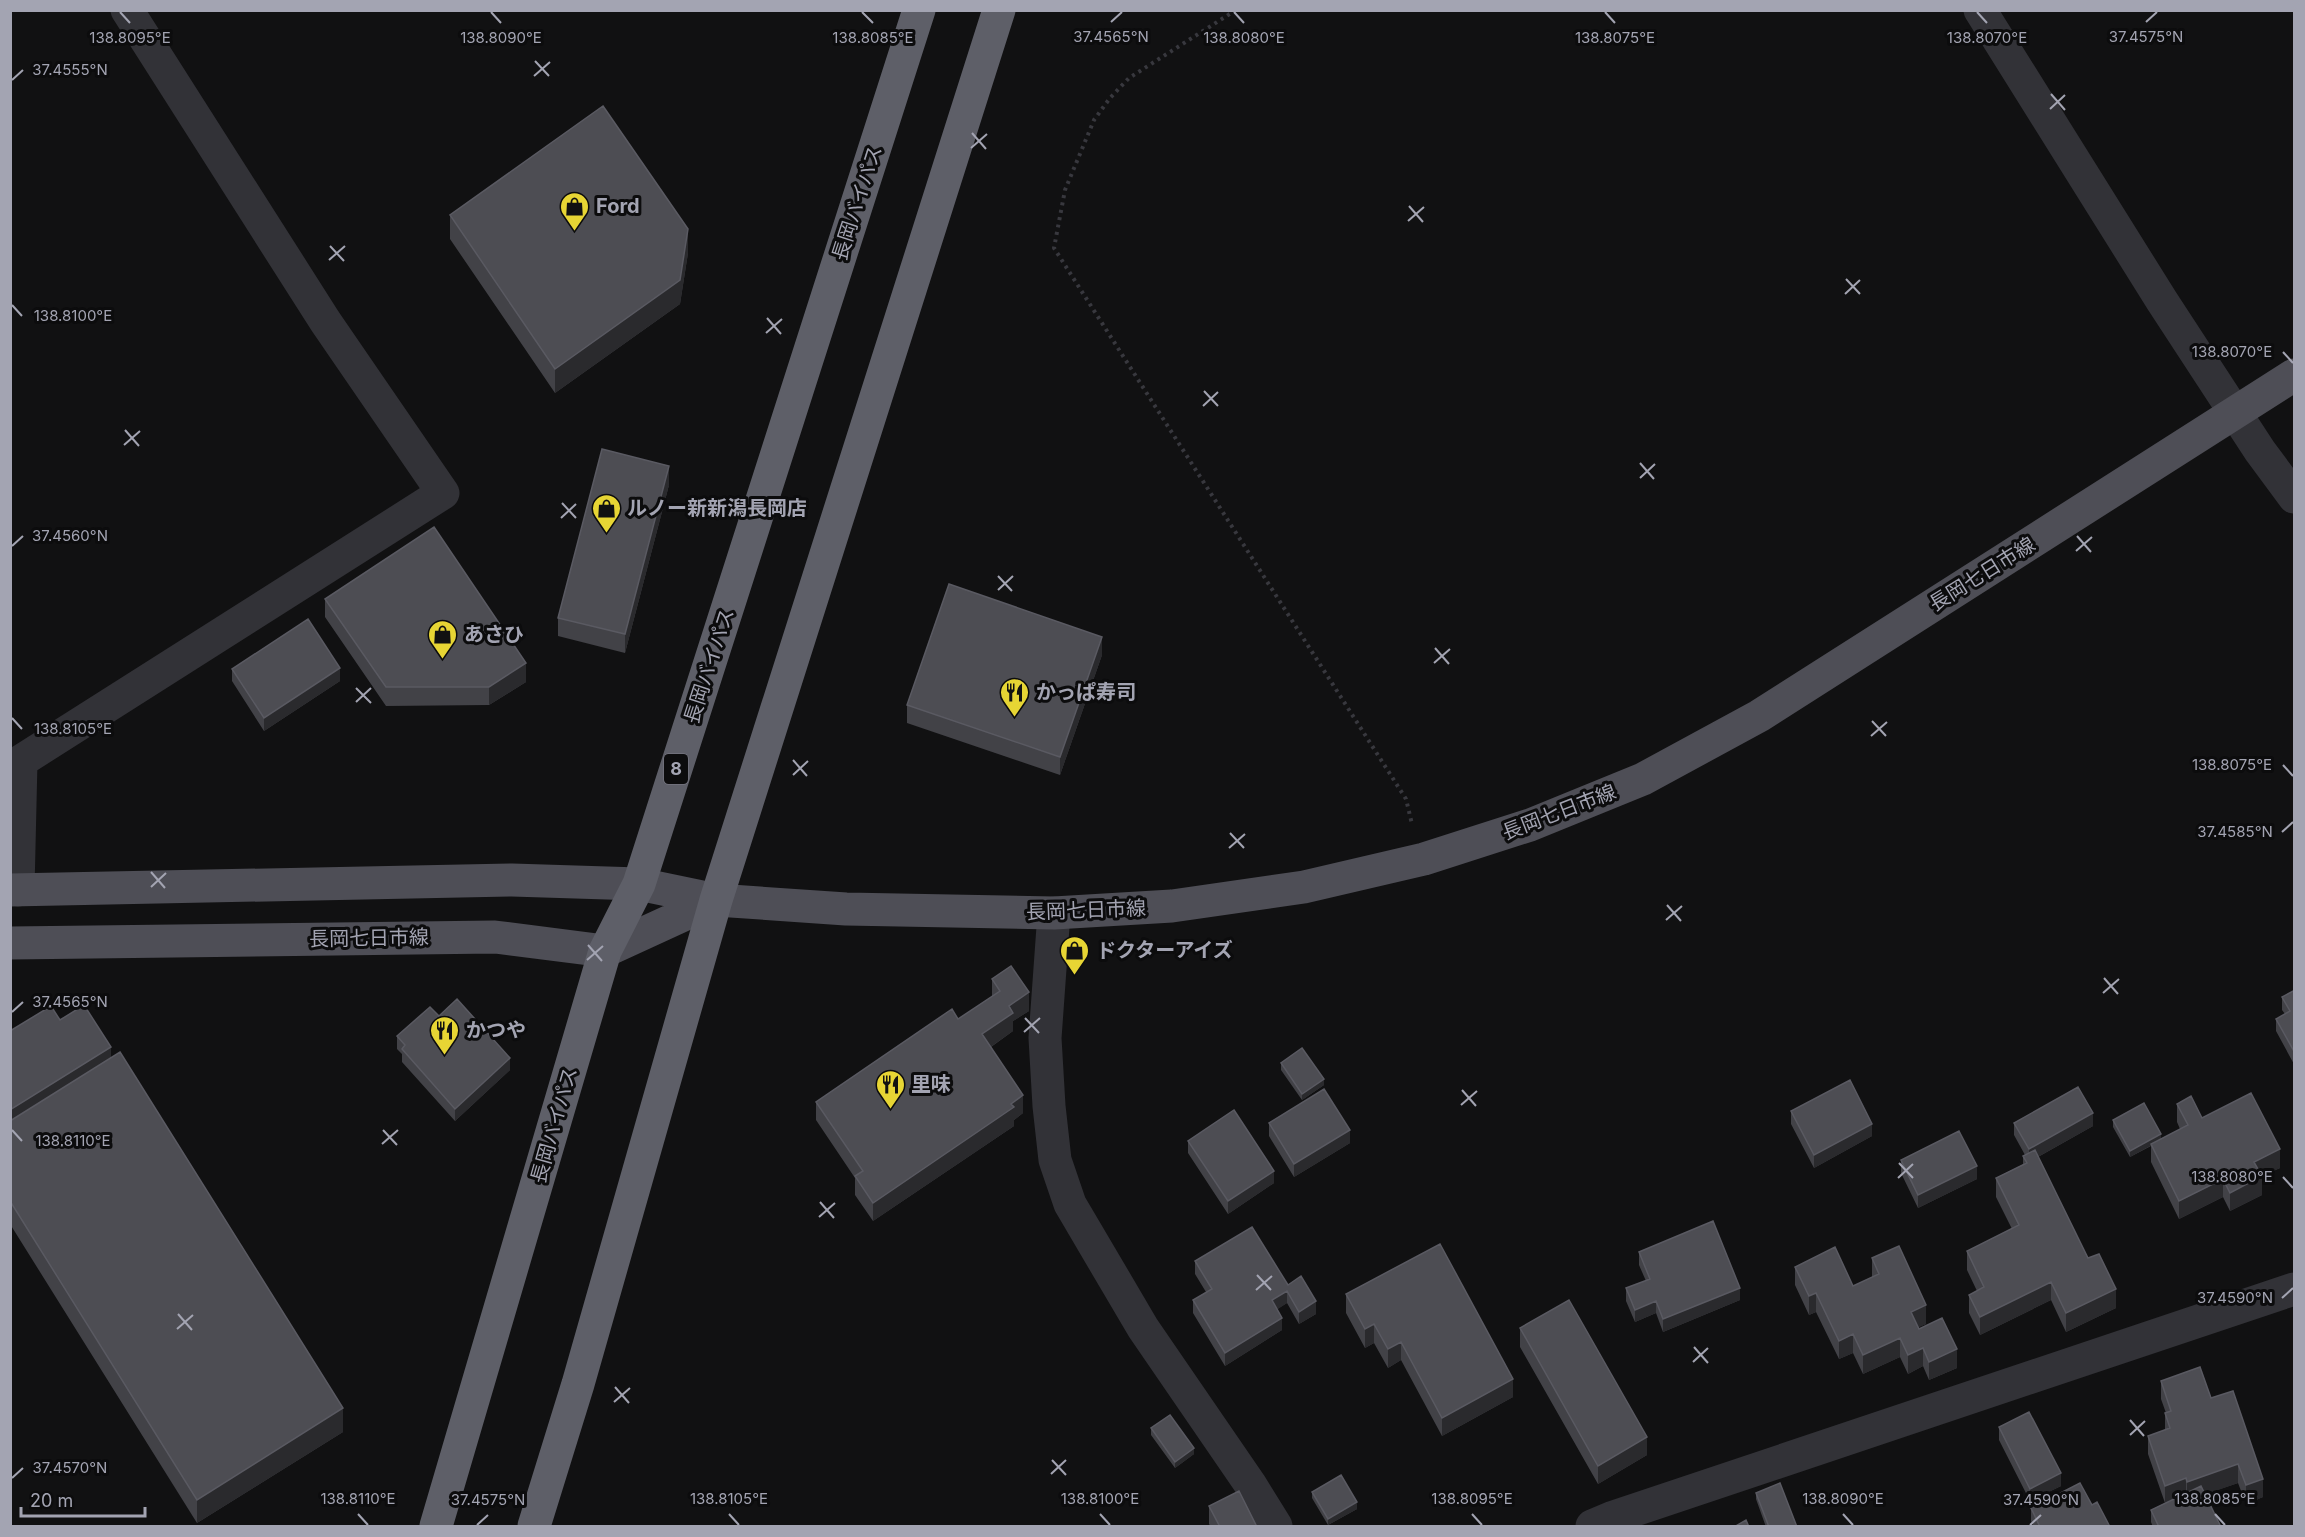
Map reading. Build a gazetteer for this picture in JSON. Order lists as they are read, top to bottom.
{
  "streets": {
    "highway": ["長岡バイパス", "8"],
    "main road": ["長岡七日市線"]
  },
  "crossings": [
    ["長岡バイパス", "長岡七日市線"]
  ],
  "places": {
    "shop": [
      "Ford",
      "ルノー新新潟長岡店",
      "あさひ",
      "ドクターアイズ"
    ],
    "restaurant": ["かっぱ寿司", "かつや", "里味"]
  },
  "scale_bar": "20 m",
  "coordinates": [
    "37.4565°N",
    "37.4575°N",
    "138.8095°E",
    "138.8090°E",
    "138.8085°E",
    "138.8080°E",
    "138.8075°E",
    "138.8070°E",
    "37.4555°N",
    "138.8100°E",
    "37.4560°N",
    "138.8105°E",
    "37.4585°N",
    "138.8110°E",
    "37.4590°N",
    "37.4570°N"
  ]
}
